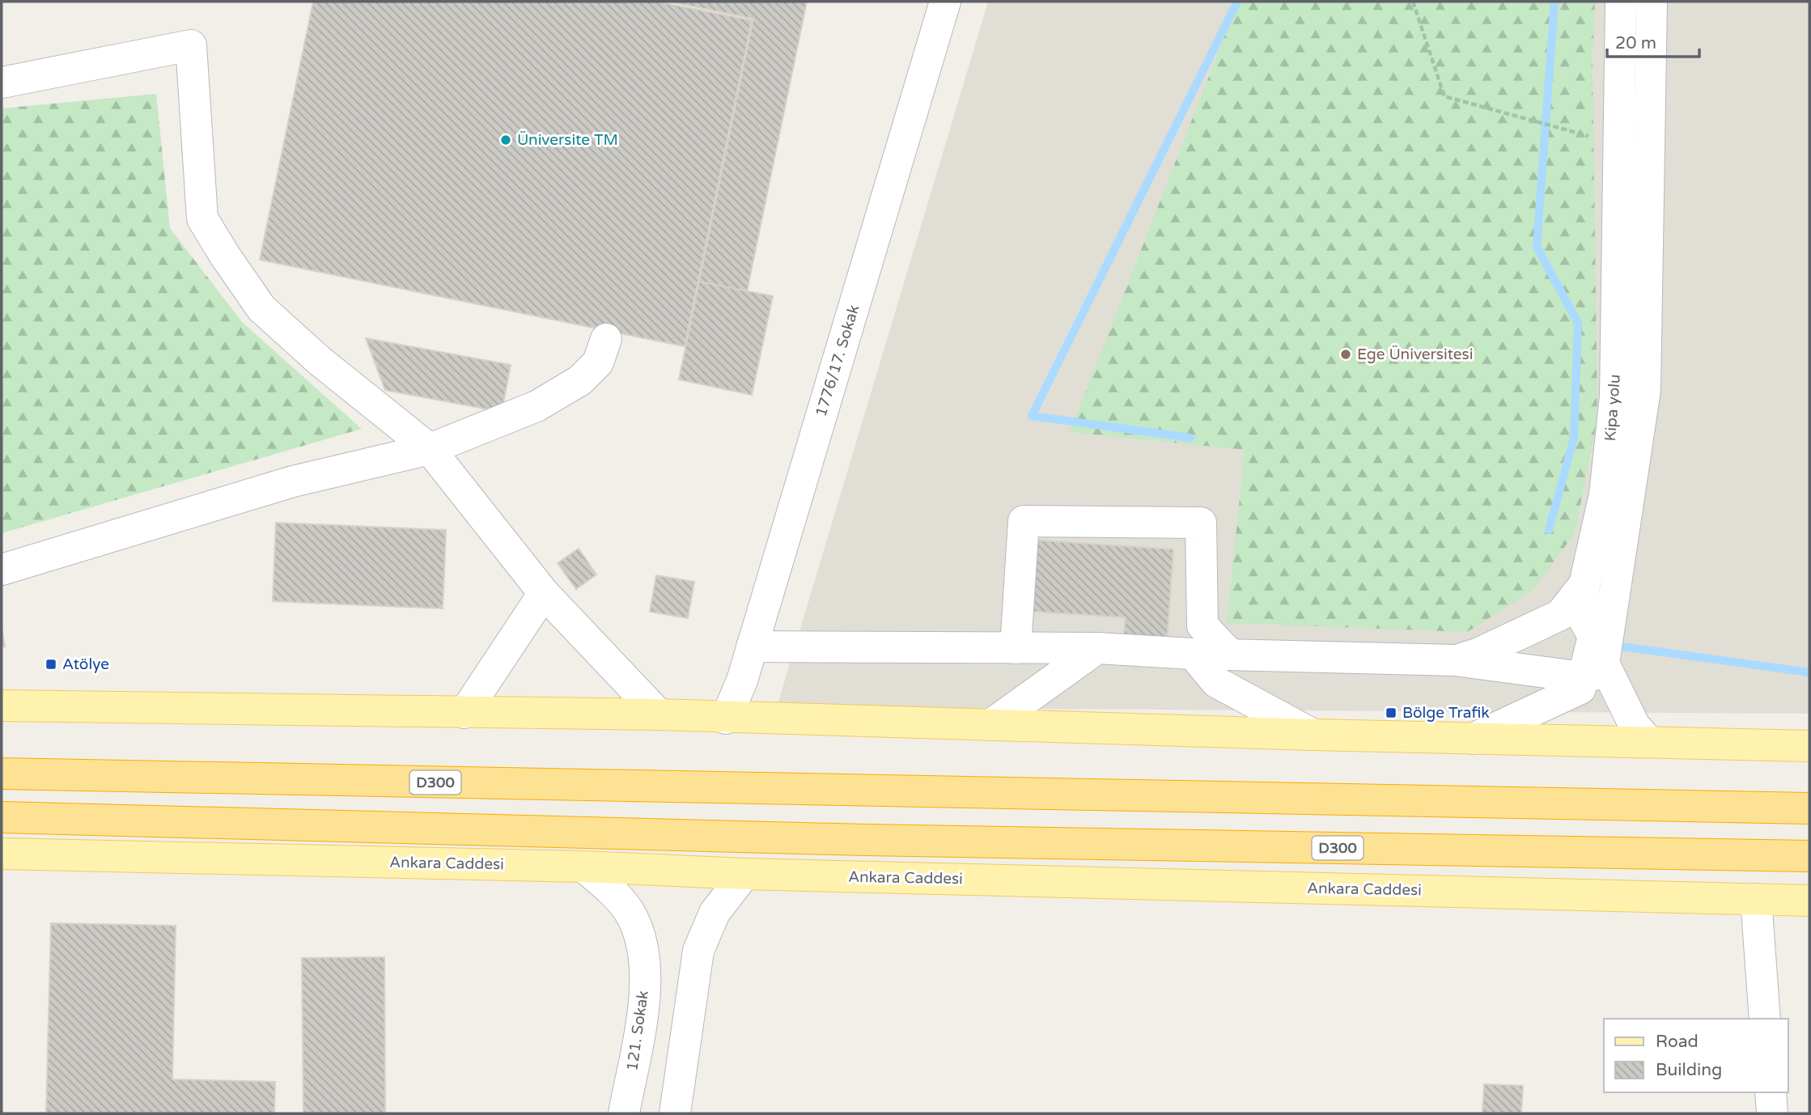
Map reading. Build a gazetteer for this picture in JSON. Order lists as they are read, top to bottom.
{
  "streets": {
    "highway": ["D300"],
    "main road": ["Ankara Caddesi"],
    "street": ["1776/17. Sokak", "Kipa yolu", "121. Sokak"]
  },
  "crossings": [
    ["Ankara Caddesi", "121. Sokak"]
  ],
  "places": {
    "other": ["Üniversite TM", "Ege Üniversitesi"],
    "transit": ["Atölye", "Bölge Trafik"]
  },
  "legend": ["Road", "Building"],
  "scale_bar": "20 m"
}
